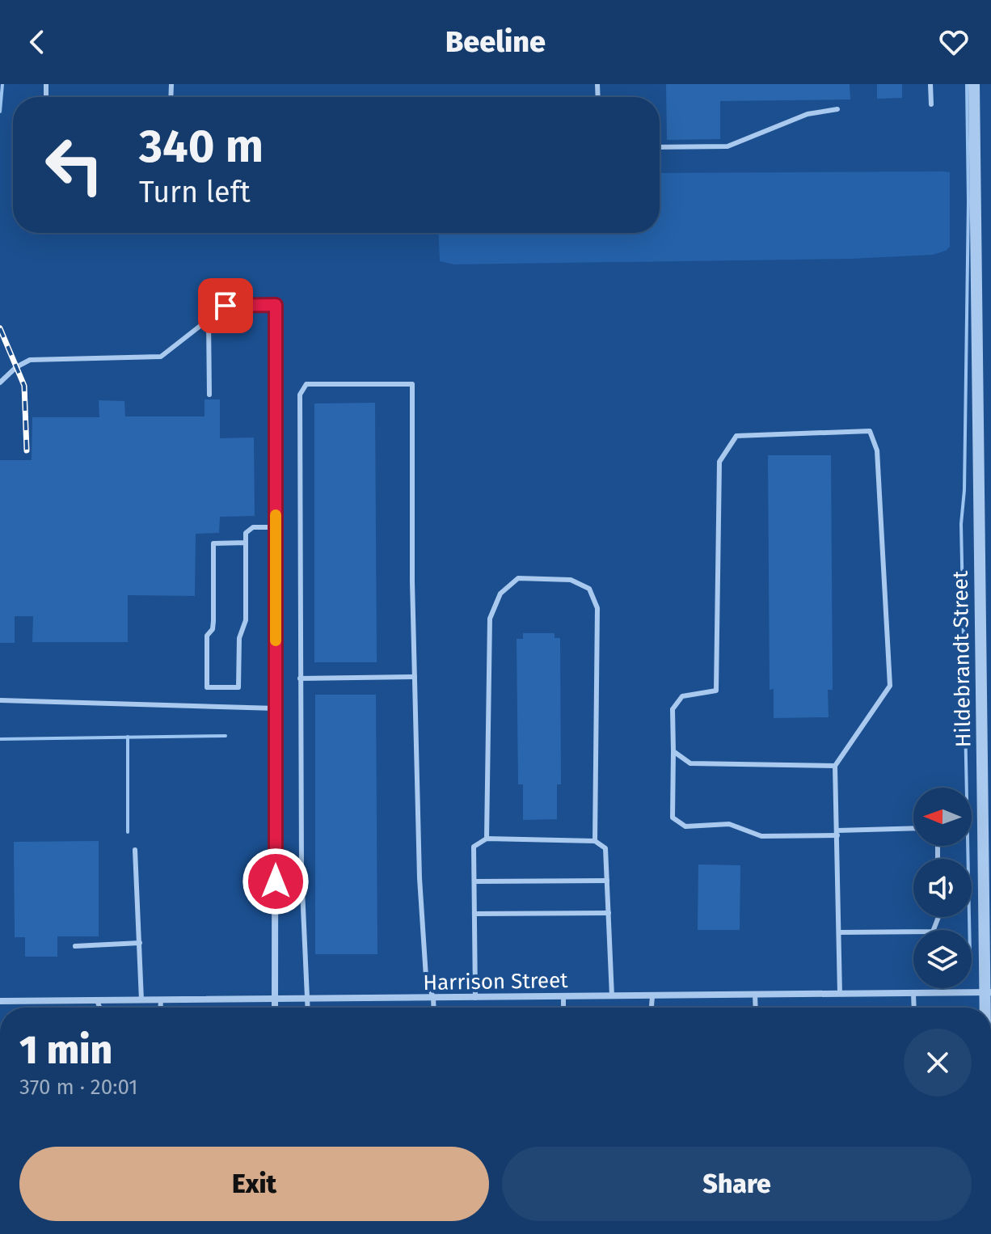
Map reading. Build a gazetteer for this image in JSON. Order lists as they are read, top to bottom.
{
  "streets": {
    "street": ["Hildebrandt Street", "Harrison Street"]
  },
  "crossings": [
    ["Hildebrandt Street", "Harrison Street"]
  ],
  "north": "left",
  "page": {
    "header": "Beeline",
    "turn": ["340 m", "Turn left"],
    "heading": ["1 min", "370 m · 20:01"],
    "buttons": ["Exit", "Share"]
  }
}
